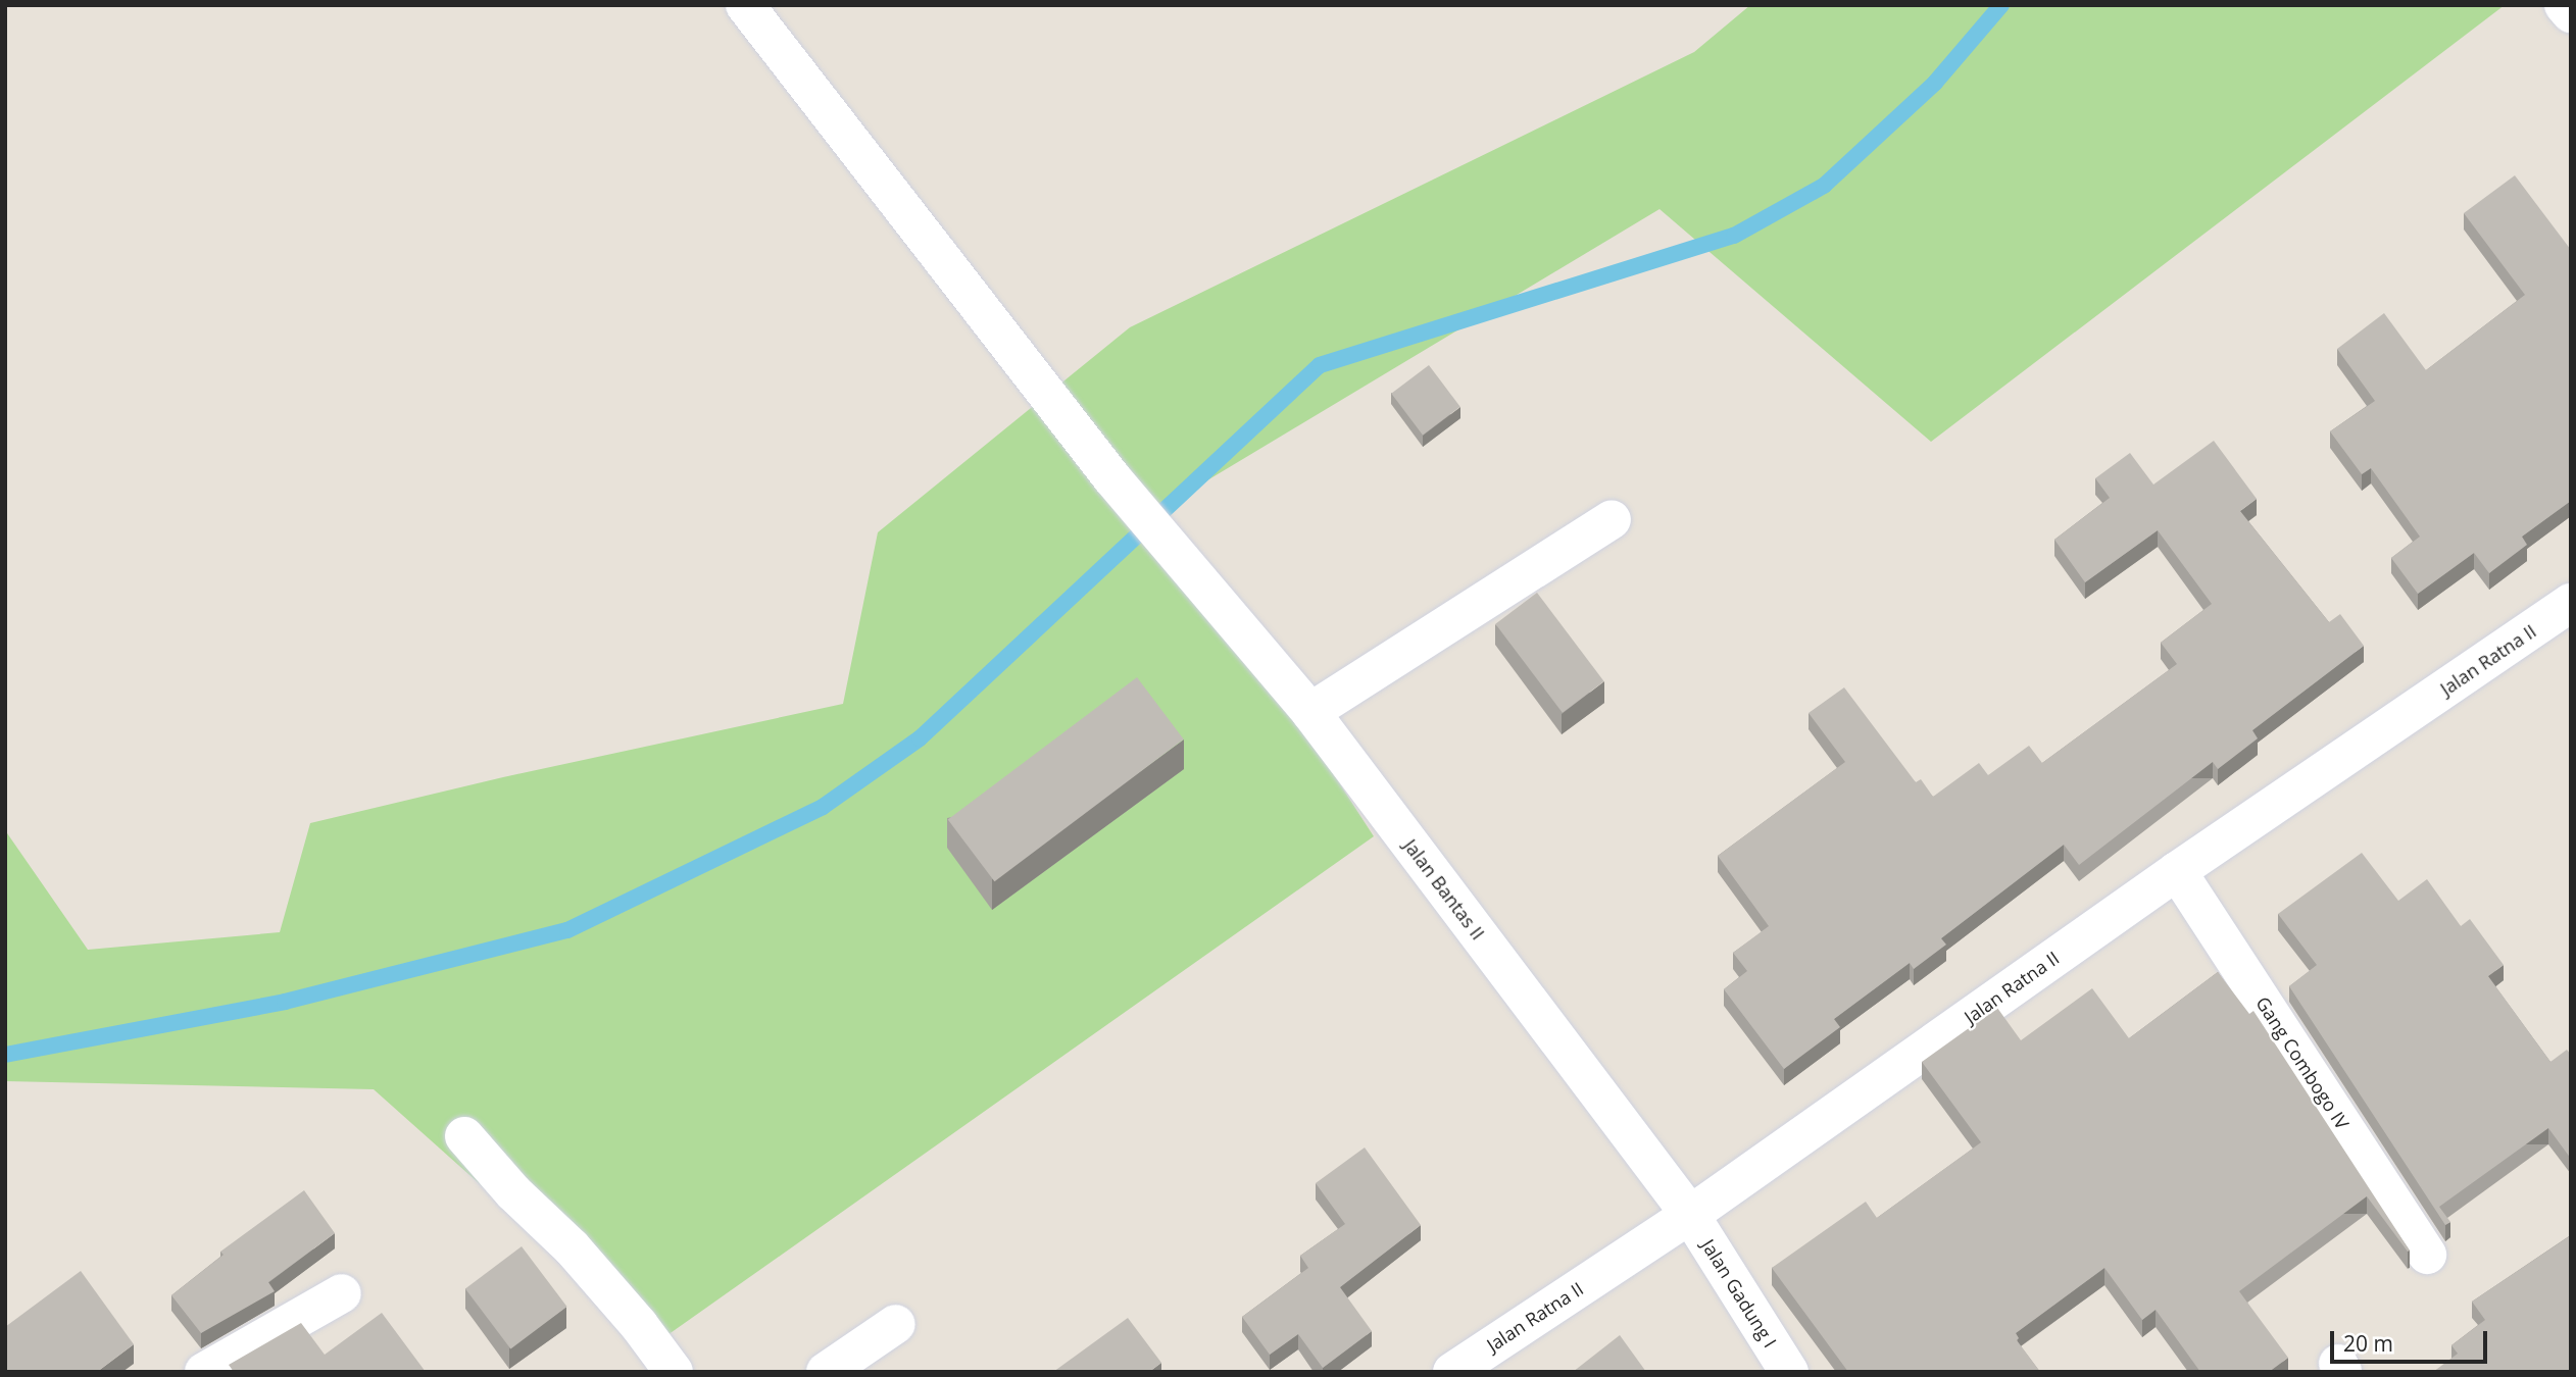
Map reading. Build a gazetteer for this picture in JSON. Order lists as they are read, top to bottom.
{
  "streets": {
    "street": [
      "Jalan Ratna II",
      "Jalan Bantas II",
      "Gang Combogo IV",
      "Jalan Gadung I"
    ]
  },
  "crossings": [
    ["Jalan Ratna II", "Jalan Bantas II"],
    ["Jalan Ratna II", "Gang Combogo IV"],
    ["Jalan Ratna II", "Jalan Gadung I"],
    ["Jalan Bantas II", "Jalan Gadung I"]
  ],
  "scale_bar": "20 m"
}
